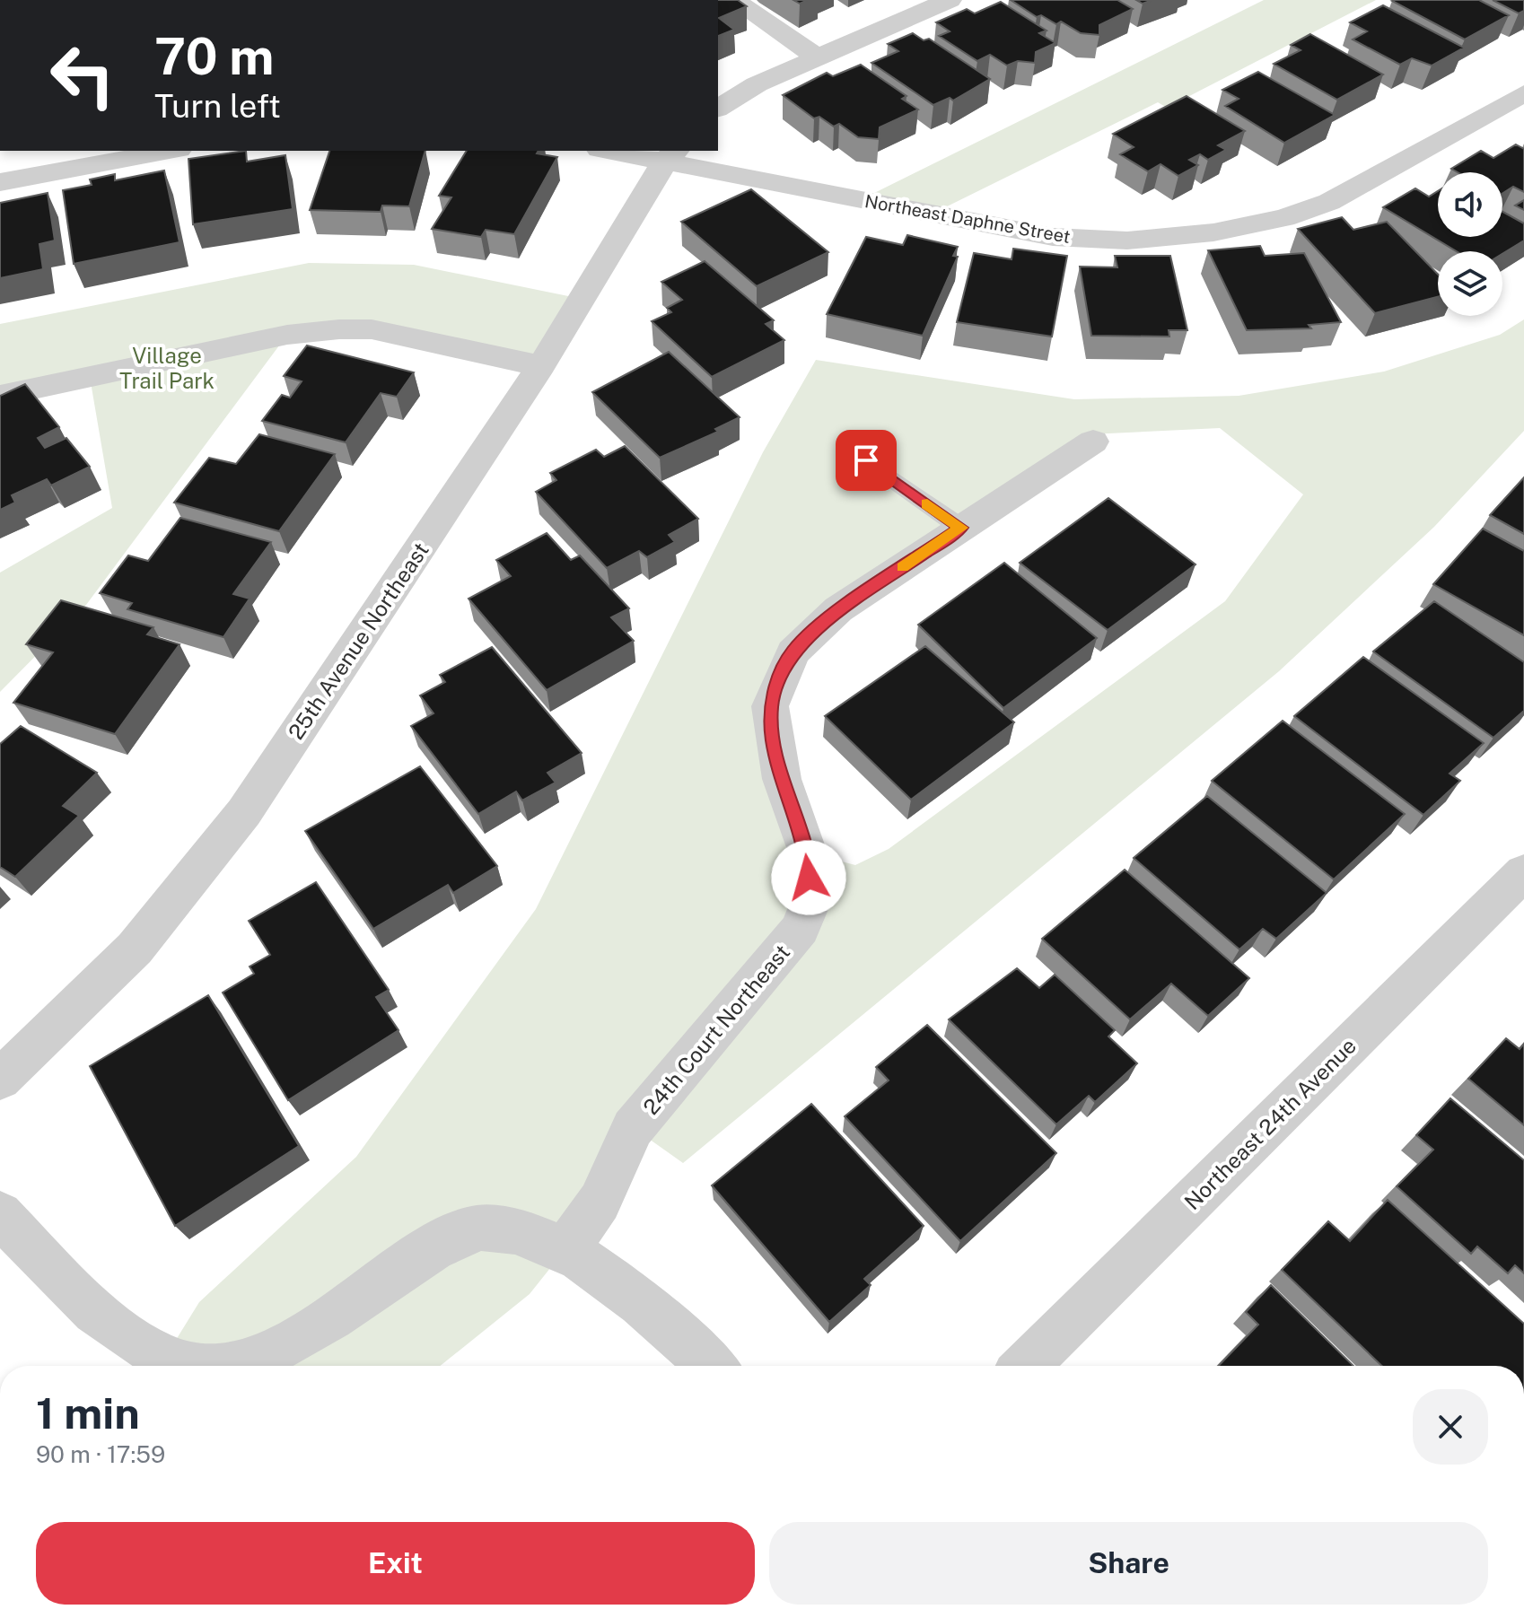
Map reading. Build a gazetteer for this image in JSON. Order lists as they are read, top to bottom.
{
  "streets": {
    "street": [
      "Northeast Daphne Street",
      "25th Avenue Northeast",
      "24th Court Northeast",
      "Northeast 24th Avenue"
    ]
  },
  "crossings": [
    ["Northeast Daphne Street", "25th Avenue Northeast"]
  ],
  "parks": ["Village Trail Park"],
  "page": {
    "turn": ["70 m", "Turn left"],
    "heading": ["1 min", "90 m · 17:59"],
    "buttons": ["Exit", "Share"]
  }
}
